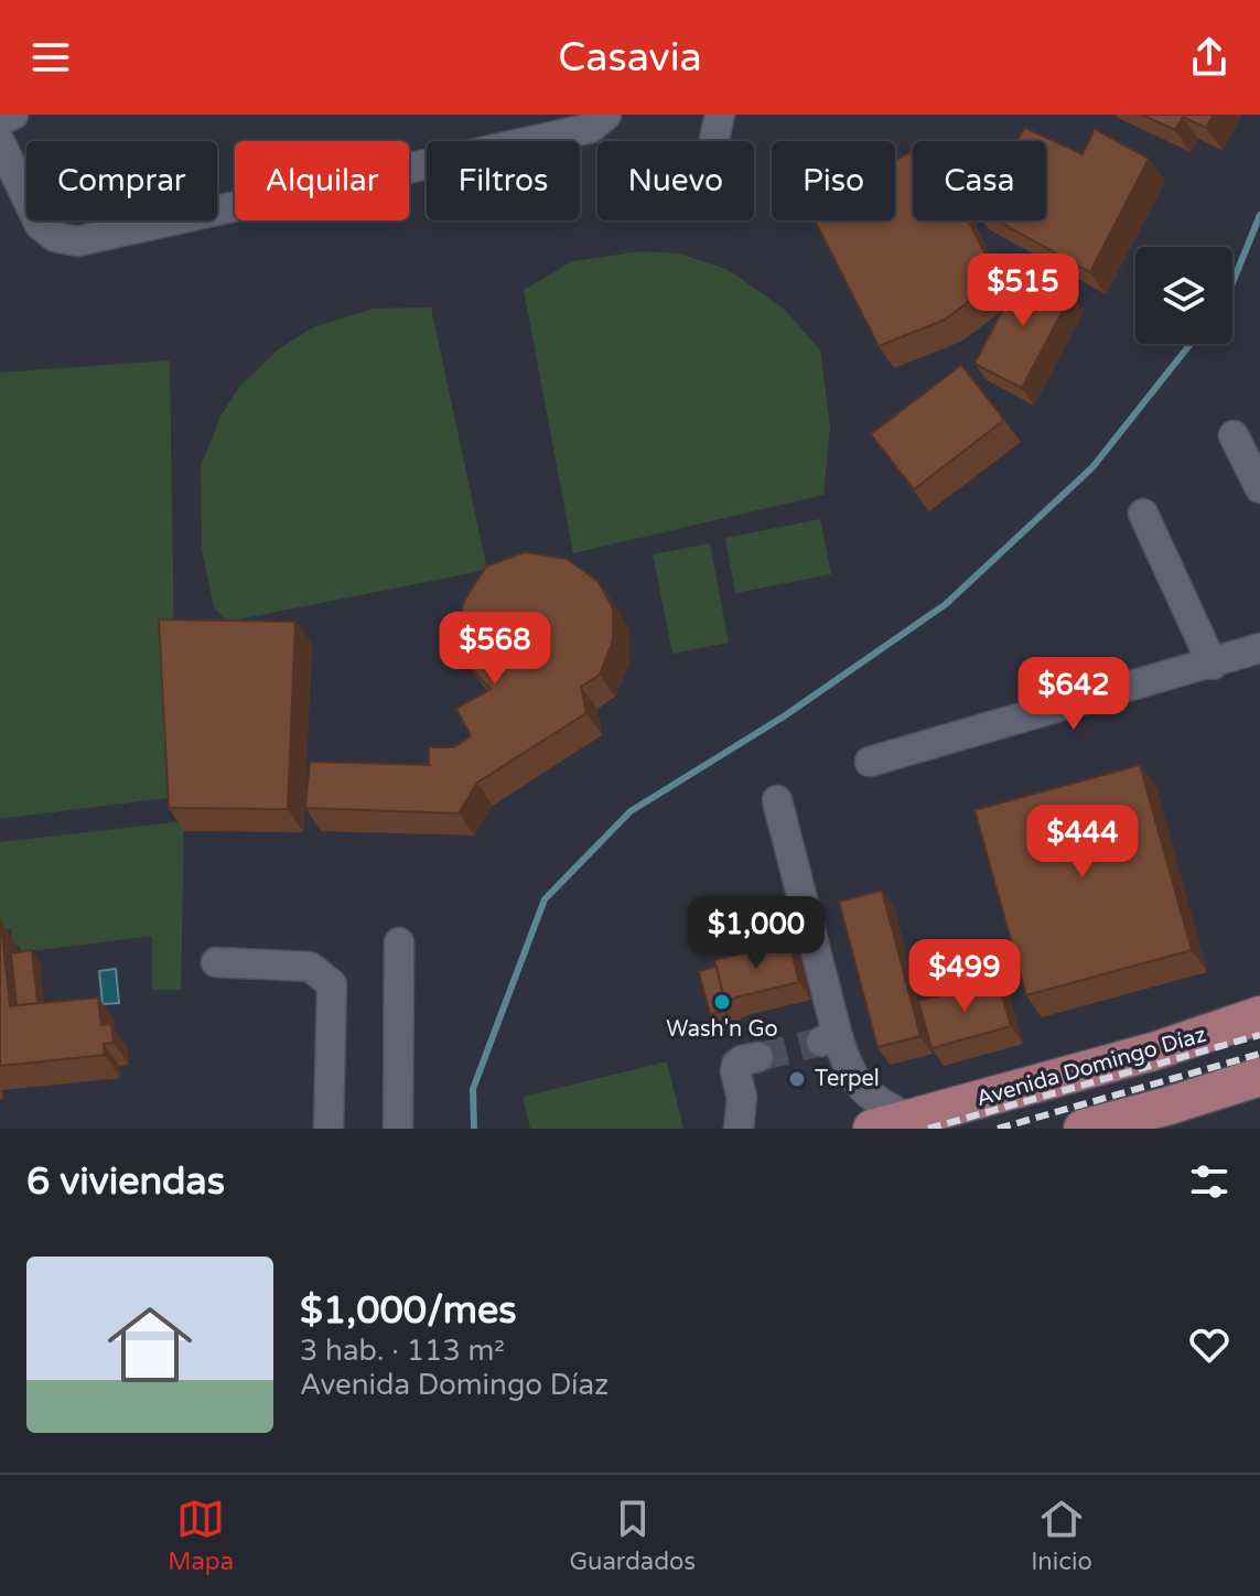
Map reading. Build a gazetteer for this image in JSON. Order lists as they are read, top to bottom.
{
  "streets": {
    "main road": ["Avenida Domingo Díaz"]
  },
  "places": ["Wash'n Go", "Terpel"],
  "page": {
    "header": "Casavia",
    "chip": [
      "Comprar",
      "Alquilar",
      "Filtros",
      "Nuevo",
      "Piso",
      "Casa"
    ],
    "price": [
      "$515",
      "$568",
      "$642",
      "$444",
      "$1,000",
      "$499"
    ],
    "heading": "6 viviendas",
    "list": [
      {
        "name": "$1,000/mes",
        "note": "3 hab. · 113 m² · Avenida Domingo Díaz"
      }
    ],
    "tabs": ["Mapa", "Guardados", "Inicio"]
  }
}
